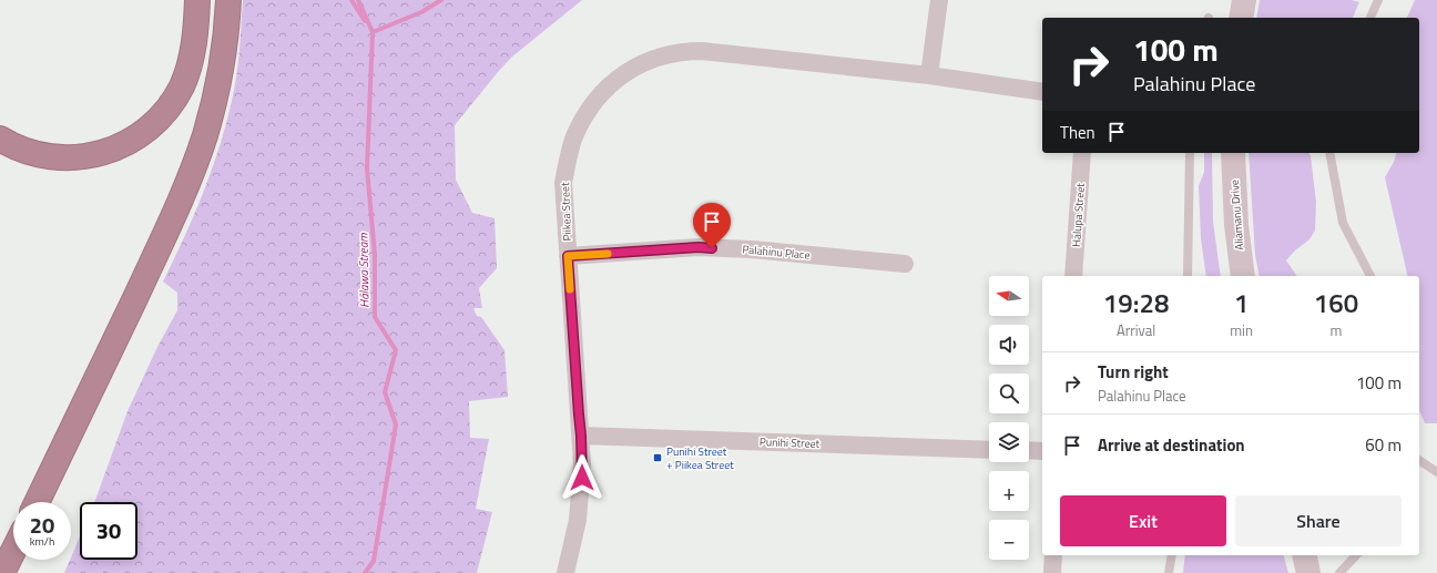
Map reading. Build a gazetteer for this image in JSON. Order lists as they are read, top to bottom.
{
  "streets": {
    "street": [
      "Piikea Street",
      "Halupa Street",
      "Aliamanu Drive",
      "Palahinu Place",
      "Punihi Street"
    ]
  },
  "crossings": [
    ["Piikea Street", "Palahinu Place"],
    ["Piikea Street", "Punihi Street"]
  ],
  "water": ["Hālawa Stream"],
  "places": {
    "transit": ["Punihi Street + Piikea Street"]
  },
  "north": "left",
  "page": {
    "turn": ["100 m", "Palahinu Place"],
    "then": "Then",
    "map_buttons": ["+", "−"],
    "eta": [
      "19:28",
      "Arrival",
      "1",
      "min",
      "160",
      "m"
    ],
    "list": [
      {
        "name": "Turn right",
        "note": "Palahinu Place",
        "value": "100 m"
      },
      {
        "name": "Arrive at destination",
        "value": "60 m"
      }
    ],
    "buttons": ["Exit", "Share"],
    "speed": "20 km/h",
    "limit": "30"
  }
}
